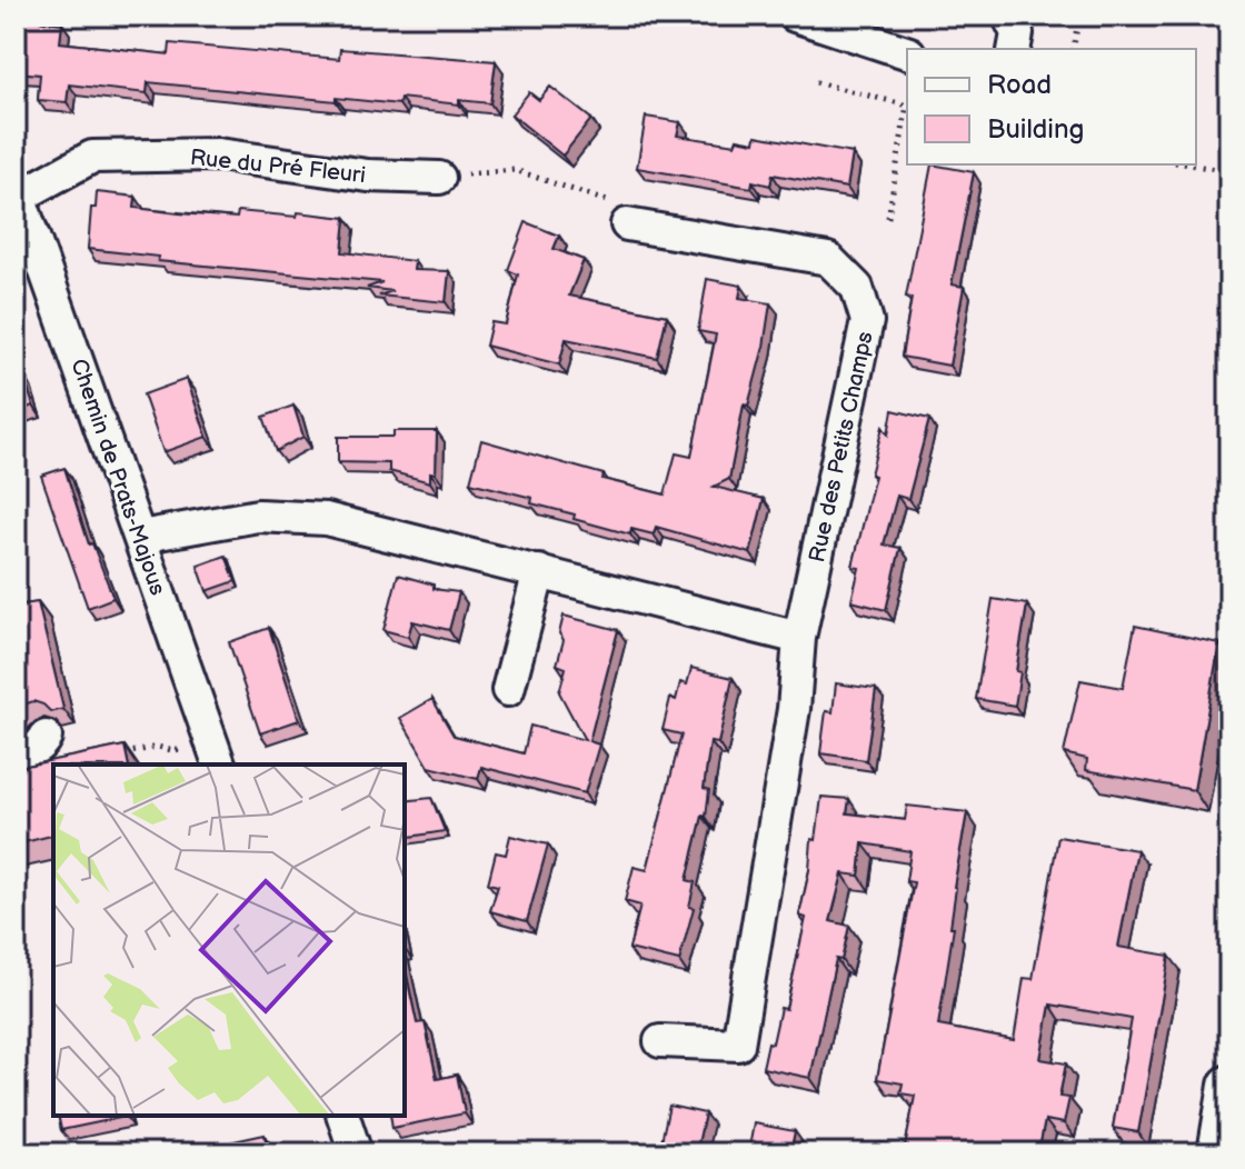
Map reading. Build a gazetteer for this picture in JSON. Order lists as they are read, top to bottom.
{
  "streets": {
    "street": ["Rue du Pré Fleuri", "Rue des Petits Champs", "Chemin de Prats-Majous"]
  },
  "crossings": [
    ["Rue du Pré Fleuri", "Chemin de Prats-Majous"]
  ],
  "legend": ["Road", "Building"]
}
